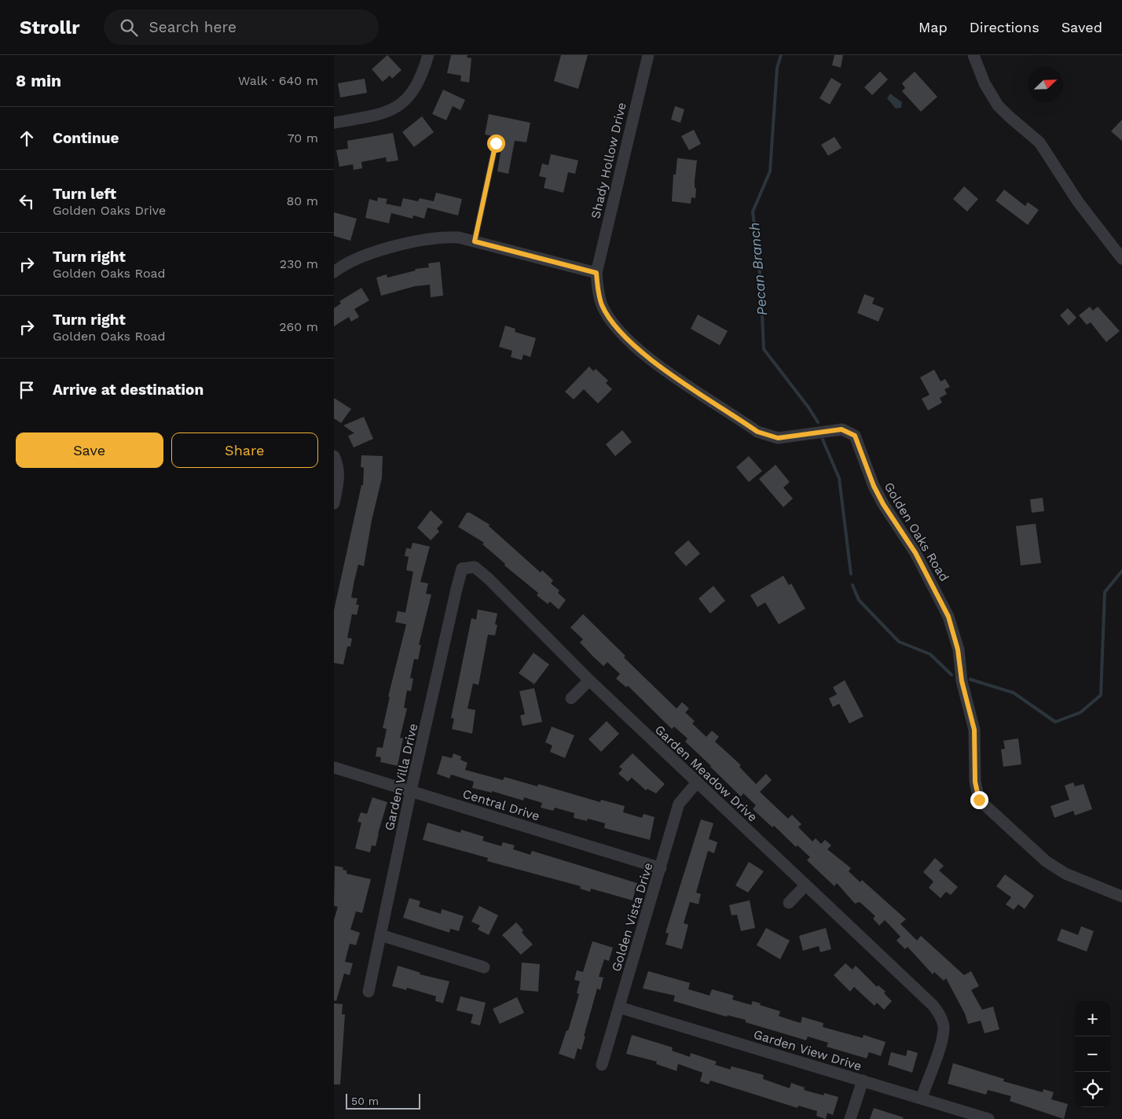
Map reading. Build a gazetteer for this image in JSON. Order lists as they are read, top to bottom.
{
  "streets": {
    "street": [
      "Shady Hollow Drive",
      "Golden Oaks Road",
      "Garden Meadow Drive",
      "Garden Villa Drive",
      "Central Drive",
      "Golden Vista Drive",
      "Garden View Drive"
    ]
  },
  "crossings": [
    ["Shady Hollow Drive", "Golden Oaks Road"],
    ["Garden Meadow Drive", "Garden Villa Drive"],
    ["Garden Meadow Drive", "Golden Vista Drive"],
    ["Garden Meadow Drive", "Garden View Drive"],
    ["Garden Villa Drive", "Central Drive"],
    ["Central Drive", "Golden Vista Drive"],
    ["Golden Vista Drive", "Garden View Drive"]
  ],
  "water": ["Pecan Branch"],
  "scale_bar": "50 m",
  "north": "top right",
  "page": {
    "header": "Strollr",
    "search": "Search here",
    "nav": ["Map", "Directions", "Saved"],
    "heading": ["8 min", "Walk · 640 m"],
    "list": [
      ["Continue", "70 m"],
      ["Turn left", "Golden Oaks Drive", "80 m"],
      ["Turn right", "Golden Oaks Road", "230 m"],
      ["Turn right", "Golden Oaks Road", "260 m"],
      "Arrive at destination"
    ],
    "buttons": ["Save", "Share"],
    "map_buttons": ["+", "−"],
    "scale": "50 m"
  }
}
